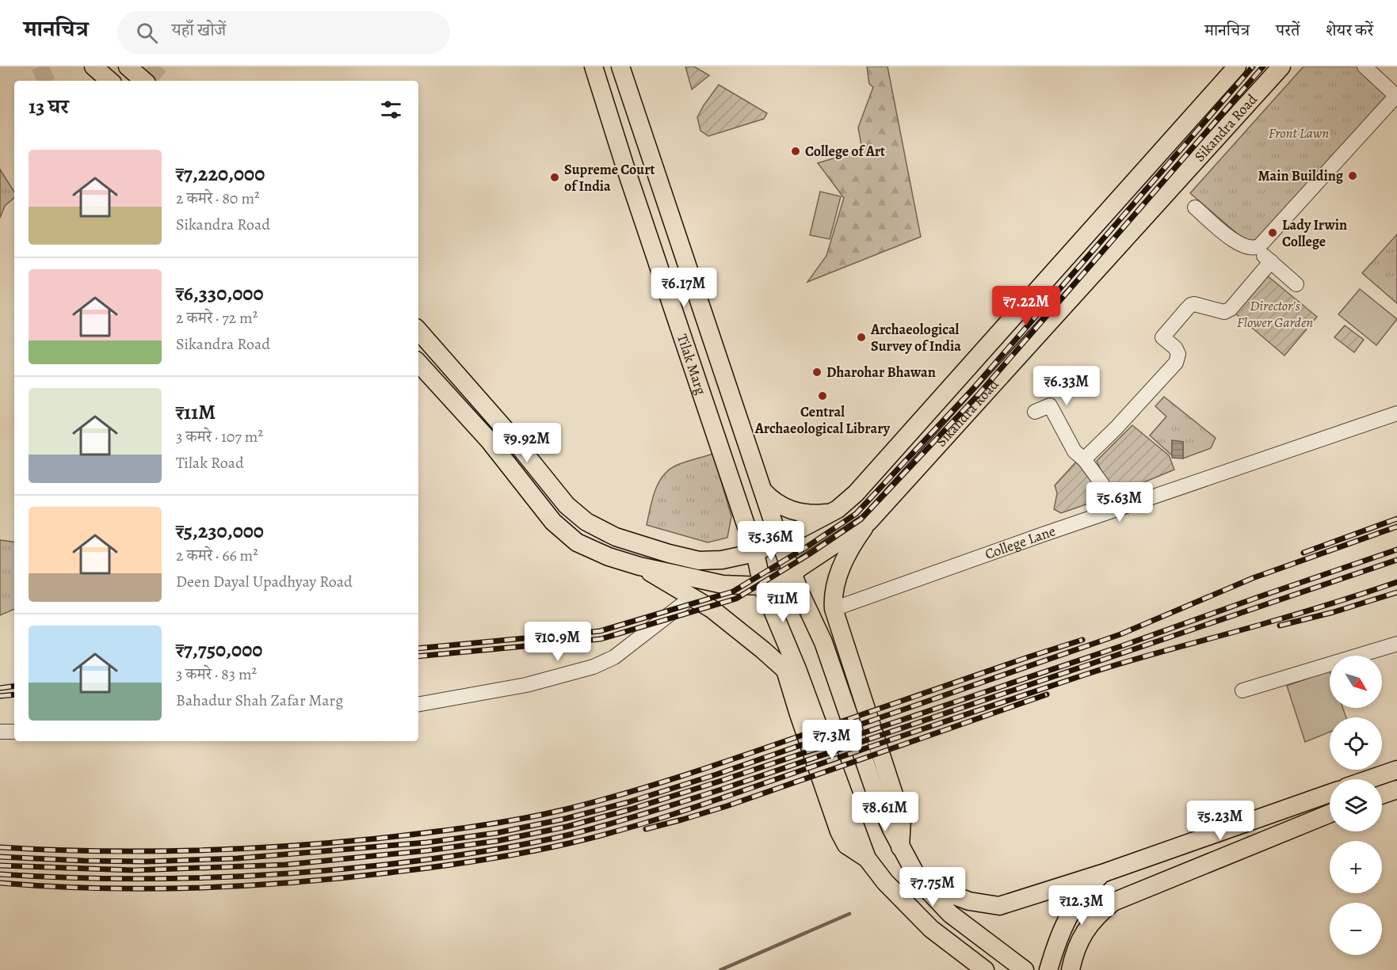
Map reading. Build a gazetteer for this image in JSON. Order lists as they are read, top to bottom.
{
  "streets": {
    "main road": ["Sikandra Road", "Tilak Marg"],
    "street": ["College Lane"]
  },
  "crossings": [
    ["Sikandra Road", "Tilak Marg"]
  ],
  "parks": ["Front Lawn", "Director's Flower Garden"],
  "places": [
    "College of Art",
    "Main Building",
    "Supreme Court of India",
    "Lady Irwin College",
    "Archaeological Survey of India",
    "Dharohar Bhawan",
    "Central Archaeological Library"
  ],
  "north": "bottom right",
  "page": {
    "header": "मानचित्र",
    "search": "यहाँ खोजें",
    "nav": ["मानचित्र", "परतें", "शेयर करें"],
    "heading": "13 घर",
    "list": [
      {
        "name": "₹7,220,000",
        "note": "2 कमरे · 80 m² · Sikandra Road"
      },
      {
        "name": "₹6,330,000",
        "note": "2 कमरे · 72 m² · Sikandra Road"
      },
      {
        "name": "₹11M",
        "note": "3 कमरे · 107 m² · Tilak Road"
      },
      {
        "name": "₹5,230,000",
        "note": "2 कमरे · 66 m² · Deen Dayal Upadhyay Road"
      },
      {
        "name": "₹7,750,000",
        "note": "3 कमरे · 83 m² · Bahadur Shah Zafar Marg"
      }
    ],
    "price": [
      "₹6.17M",
      "₹7.22M",
      "₹6.33M",
      "₹9.92M",
      "₹5.63M",
      "₹5.36M",
      "₹11M",
      "₹10.9M",
      "₹7.3M",
      "₹8.61M",
      "₹5.23M",
      "₹7.75M",
      "₹12.3M"
    ],
    "map_buttons": ["+", "−"]
  }
}
